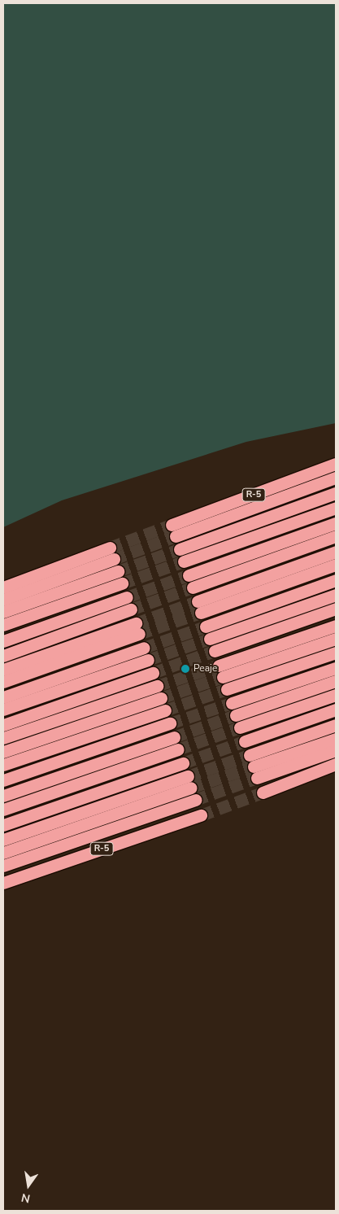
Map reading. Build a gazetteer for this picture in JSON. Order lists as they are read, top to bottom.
{
  "streets": {
    "highway": ["R-5"]
  },
  "places": ["Peaje"],
  "north": "bottom"
}
